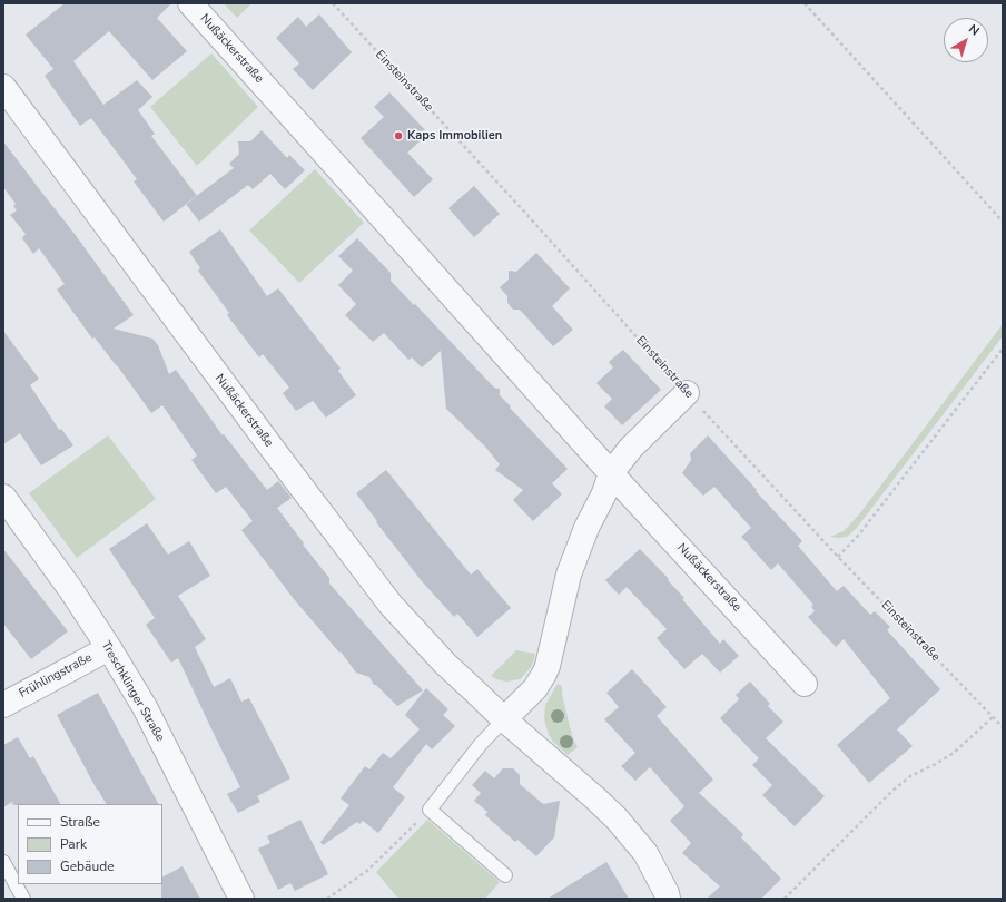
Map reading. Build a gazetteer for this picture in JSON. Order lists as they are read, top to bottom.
{
  "streets": {
    "street": ["Nußäckerstraße", "Frühlingstraße", "Treschklinger Straße"],
    "path": ["Einsteinstraße"]
  },
  "crossings": [
    ["Frühlingstraße", "Treschklinger Straße"]
  ],
  "places": ["Kaps Immobilien"],
  "legend": ["Straße", "Park", "Gebäude"],
  "north": "top right"
}
